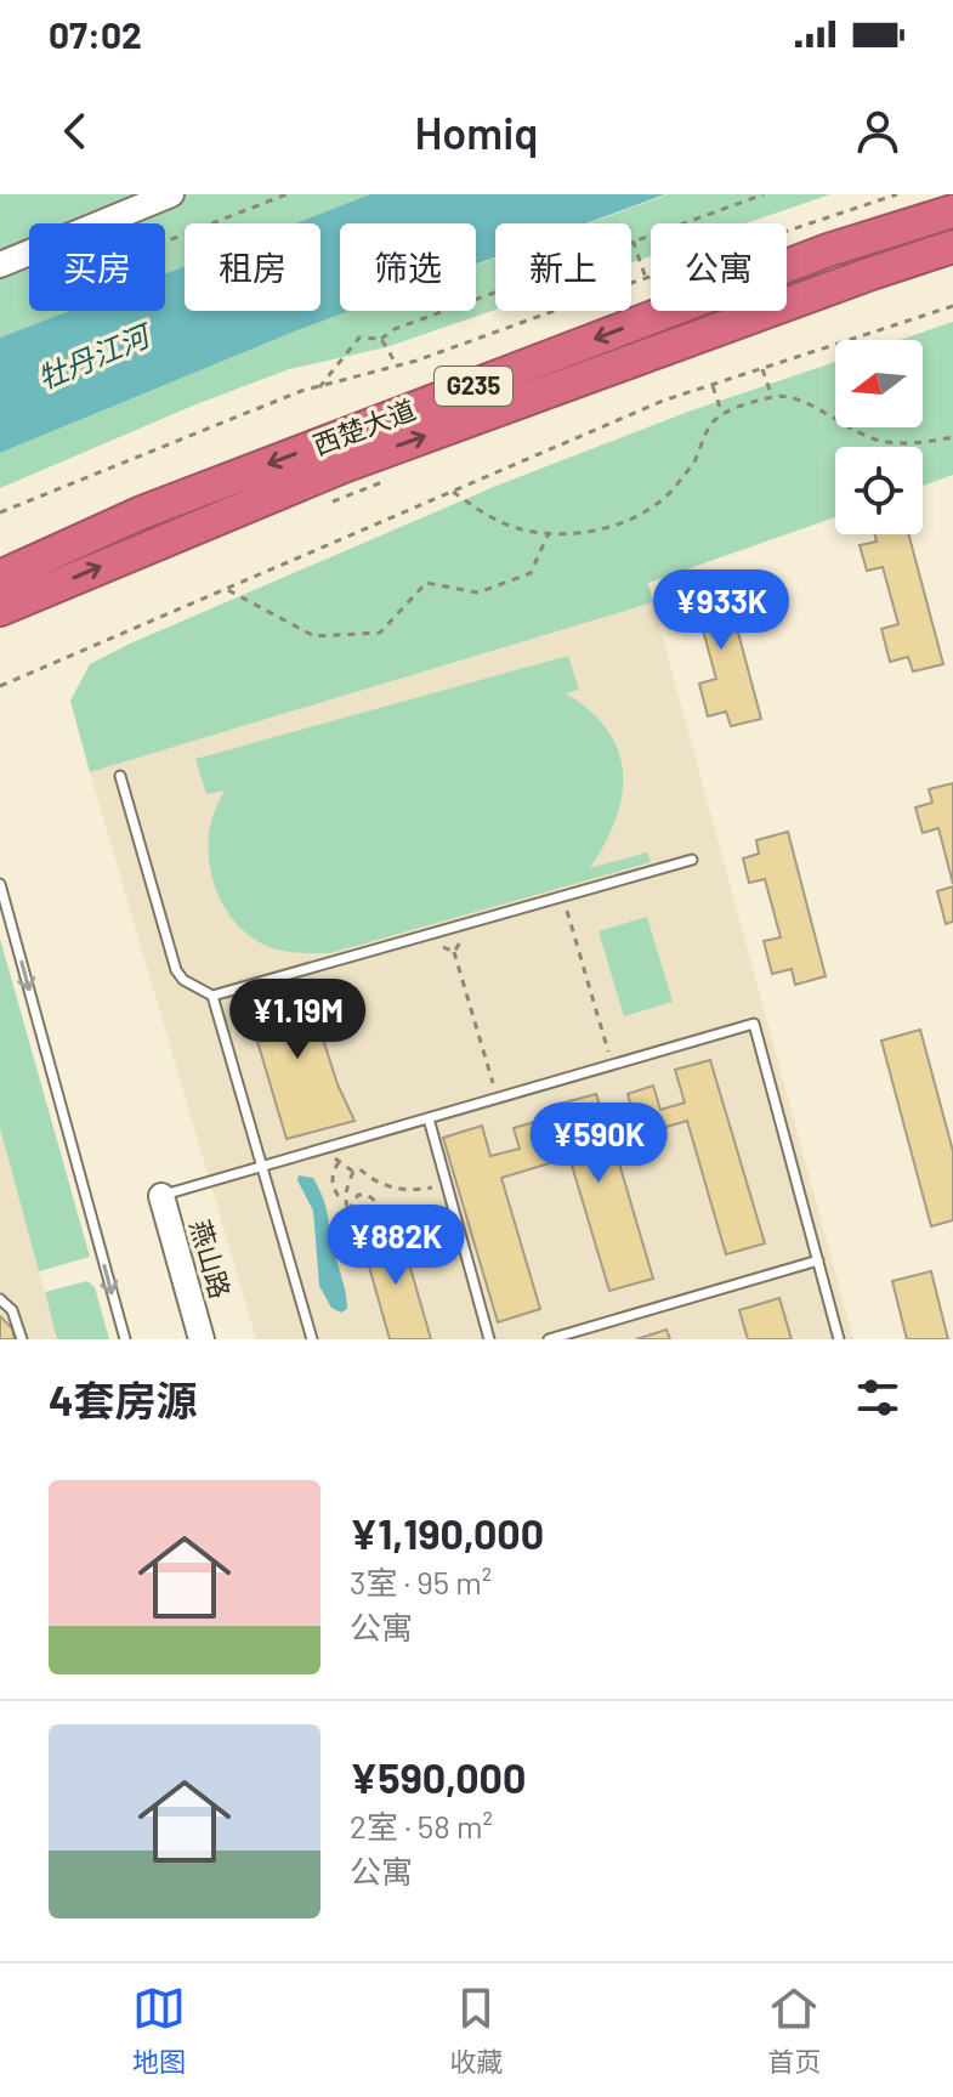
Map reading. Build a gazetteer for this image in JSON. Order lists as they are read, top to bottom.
{
  "streets": {
    "highway": ["G235", "西楚大道"],
    "street": ["燕山路"]
  },
  "water": ["牡丹江河"],
  "north": "left",
  "page": {
    "status": "07:02",
    "header": "Homiq",
    "chip": [
      "买房",
      "租房",
      "筛选",
      "新上",
      "公寓"
    ],
    "price": [
      "¥933K",
      "¥1.19M",
      "¥590K",
      "¥882K"
    ],
    "heading": "4套房源",
    "list": [
      {
        "name": "¥1,190,000",
        "note": "3室 · 95 m² · 公寓"
      },
      {
        "name": "¥590,000",
        "note": "2室 · 58 m² · 公寓"
      }
    ],
    "tabs": ["地图", "收藏", "首页"]
  }
}
